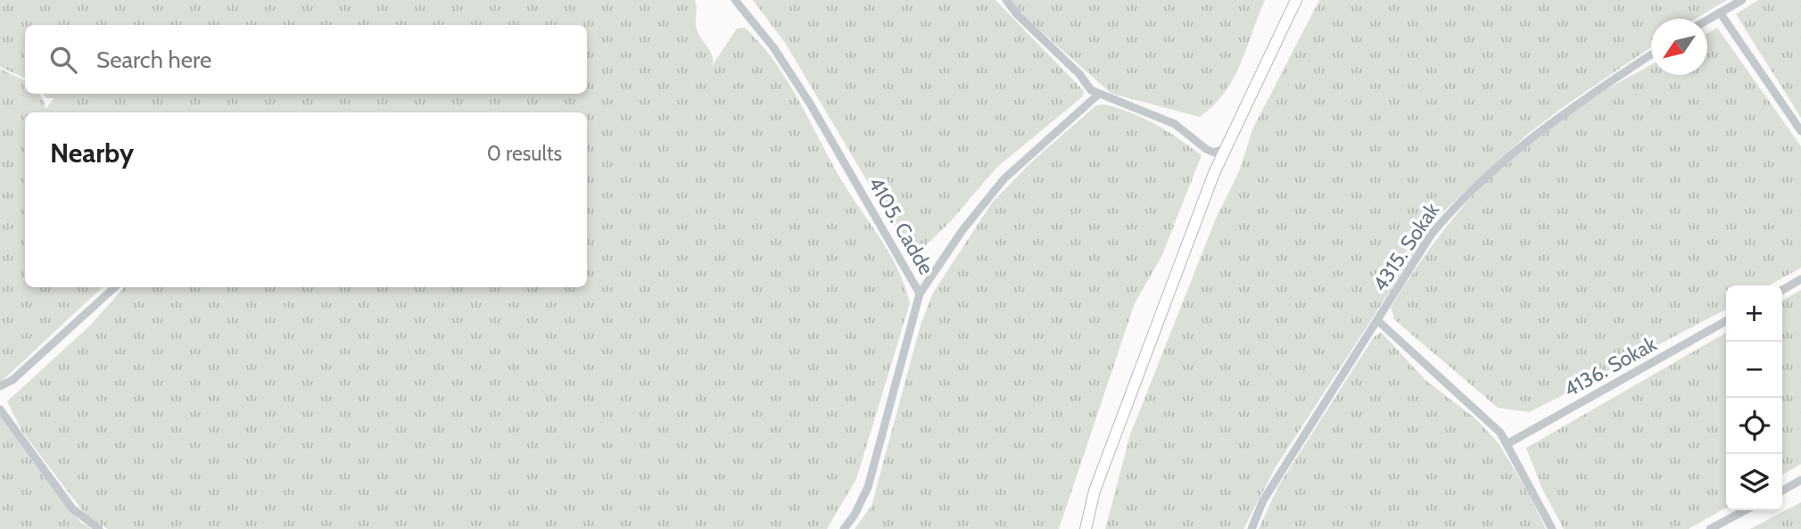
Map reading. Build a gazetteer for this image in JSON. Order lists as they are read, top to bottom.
{
  "streets": {
    "street": ["4105. Cadde", "4315. Sokak", "4136. Sokak"]
  },
  "north": "bottom left",
  "page": {
    "search": "Search here",
    "heading": ["Nearby", "0 results"],
    "map_buttons": ["+", "−"]
  }
}
